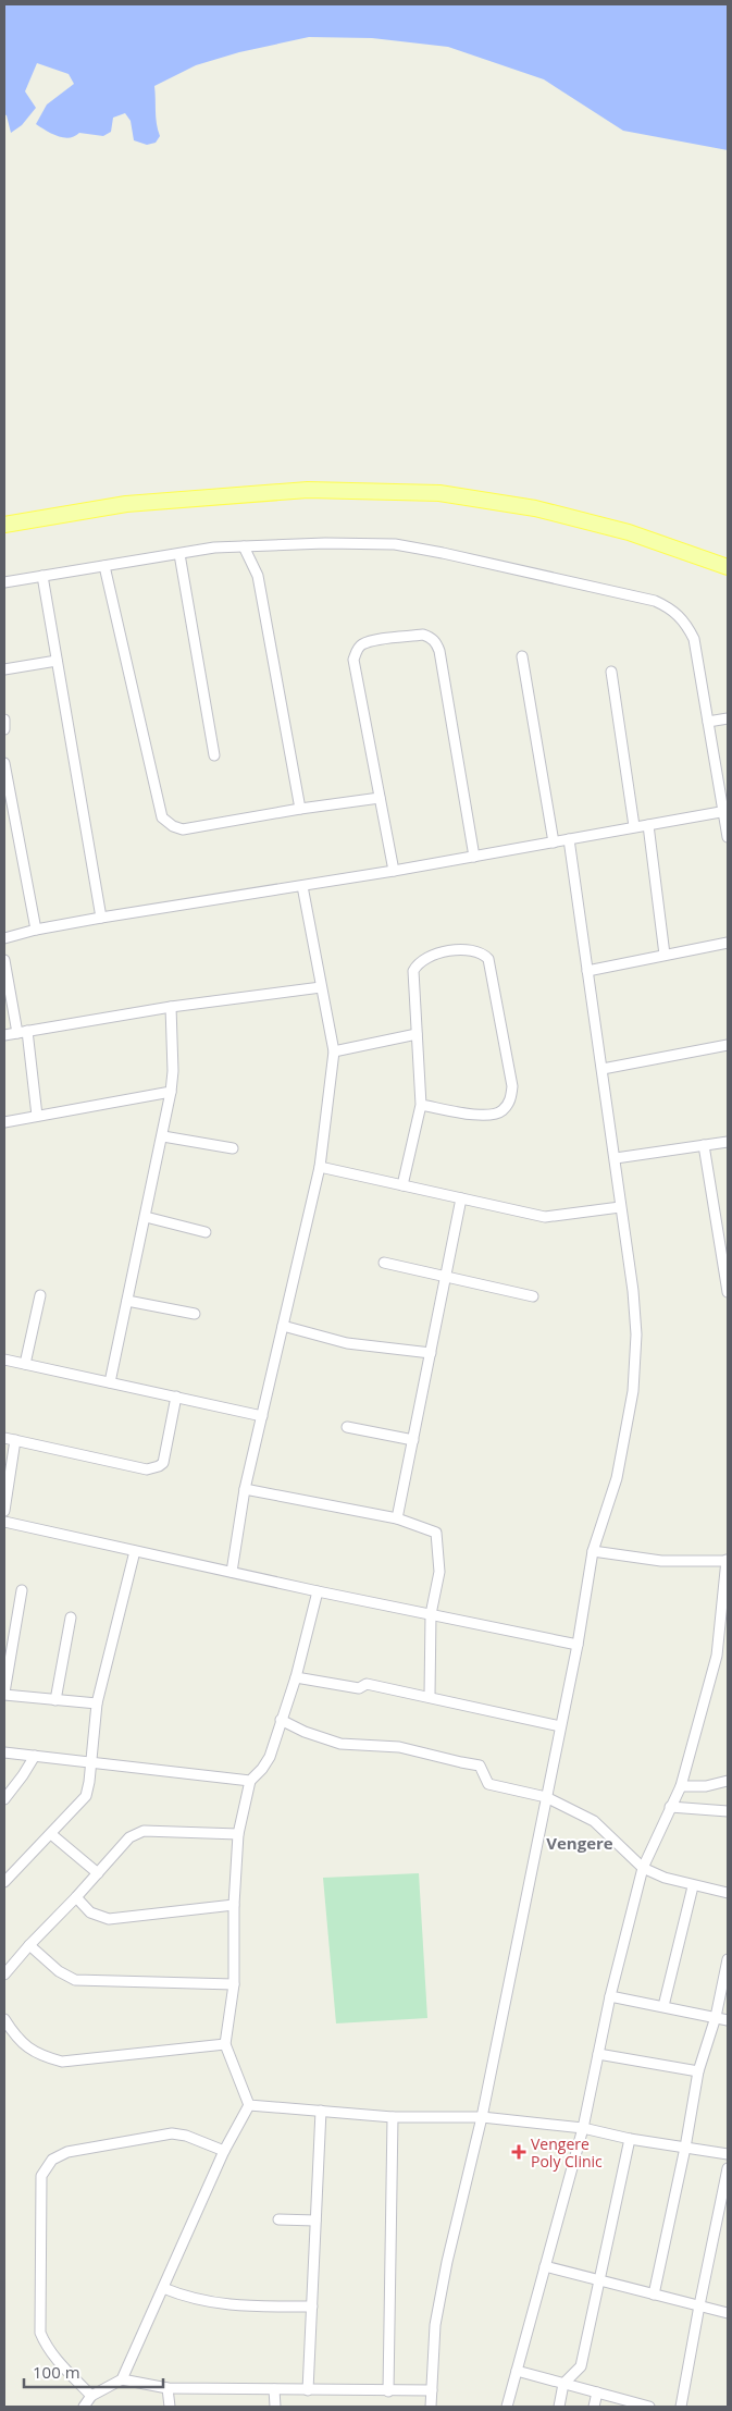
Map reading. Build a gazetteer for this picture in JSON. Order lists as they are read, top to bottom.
{
  "districts": ["Vengere"],
  "places": {
    "health": ["Vengere Poly Clinic"]
  },
  "scale_bar": "100 m"
}
